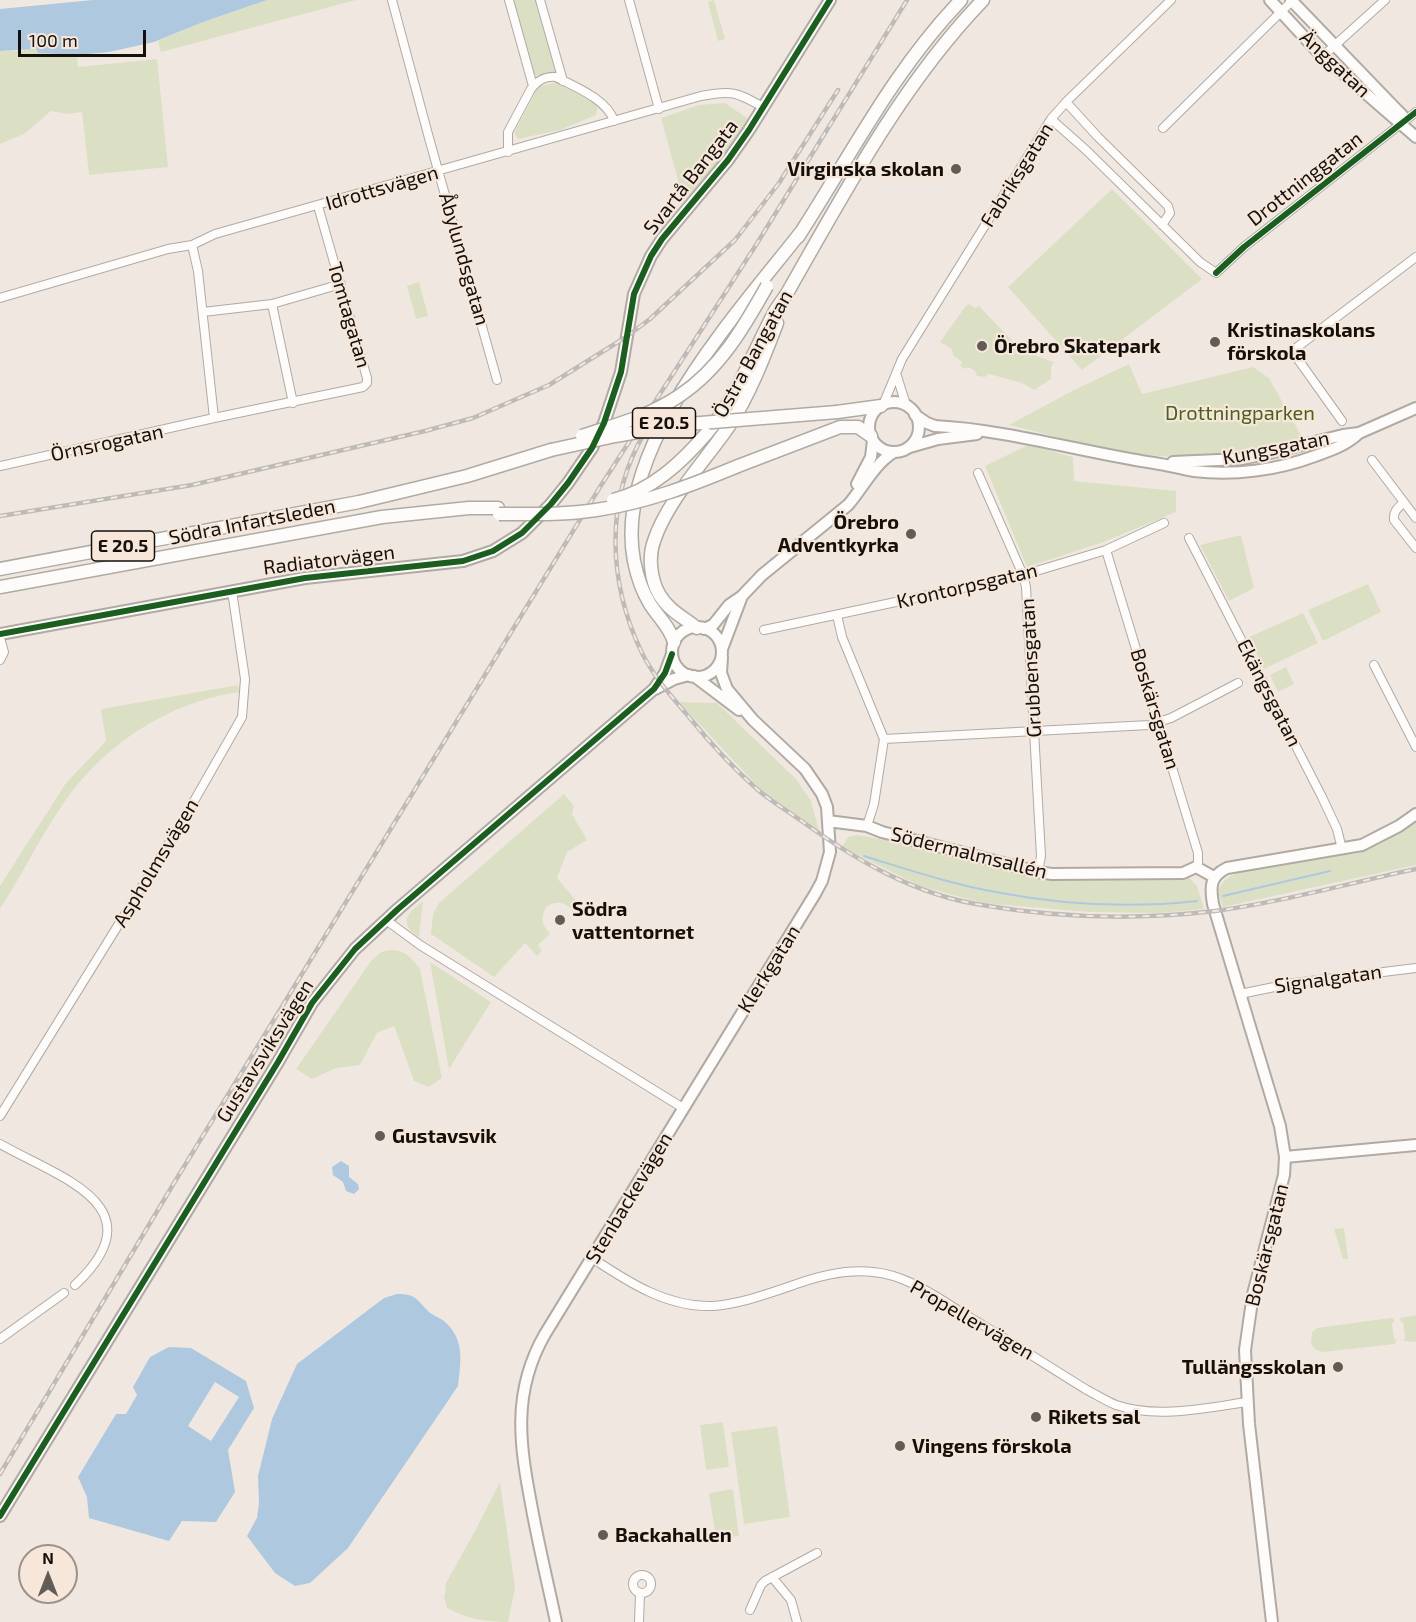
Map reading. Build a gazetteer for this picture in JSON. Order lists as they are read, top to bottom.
{
  "streets": {
    "main road": ["Östra Bangatan", "E 20.5", "Södra Infartsleden"],
    "street": [
      "Änggatan",
      "Fabriksgatan",
      "Svartå Bangata",
      "Drottninggatan",
      "Idrottsvägen",
      "Åbylundsgatan",
      "Tomtagatan",
      "Örnsrogatan",
      "Kungsgatan",
      "Radiatorvägen",
      "Krontorpsgatan",
      "Grubbensgatan",
      "Ekängsgatan",
      "Boskärsgatan",
      "Södermalmsallén",
      "Aspholmsvägen",
      "Klerkgatan",
      "Signalgatan",
      "Gustavsviksvägen",
      "Stenbackevägen",
      "Propellervägen"
    ]
  },
  "crossings": [
    ["Änggatan", "Drottninggatan"],
    ["Fabriksgatan", "Kungsgatan"],
    ["Svartå Bangata", "Idrottsvägen"],
    ["Svartå Bangata", "Radiatorvägen"],
    ["Idrottsvägen", "Åbylundsgatan"],
    ["Idrottsvägen", "Tomtagatan"],
    ["Tomtagatan", "Örnsrogatan"],
    ["Östra Bangatan", "E 20.5"],
    ["Östra Bangatan", "Södra Infartsleden"],
    ["E 20.5", "Gustavsviksvägen"],
    ["Radiatorvägen", "Aspholmsvägen"],
    ["Krontorpsgatan", "Grubbensgatan"],
    ["Krontorpsgatan", "Boskärsgatan"],
    ["Grubbensgatan", "Södermalmsallén"],
    ["Boskärsgatan", "Södermalmsallén"],
    ["Boskärsgatan", "Signalgatan"],
    ["Boskärsgatan", "Propellervägen"],
    ["Södermalmsallén", "Klerkgatan"],
    ["Klerkgatan", "Stenbackevägen"],
    ["Stenbackevägen", "Propellervägen"]
  ],
  "parks": ["Drottningparken"],
  "places": [
    "Virginska skolan",
    "Kristinaskolans förskola",
    "Örebro Skatepark",
    "Örebro Adventkyrka",
    "Södra vattentornet",
    "Gustavsvik",
    "Tullängsskolan",
    "Rikets sal",
    "Vingens förskola",
    "Backahallen"
  ],
  "scale_bar": "100 m",
  "north": "top"
}
